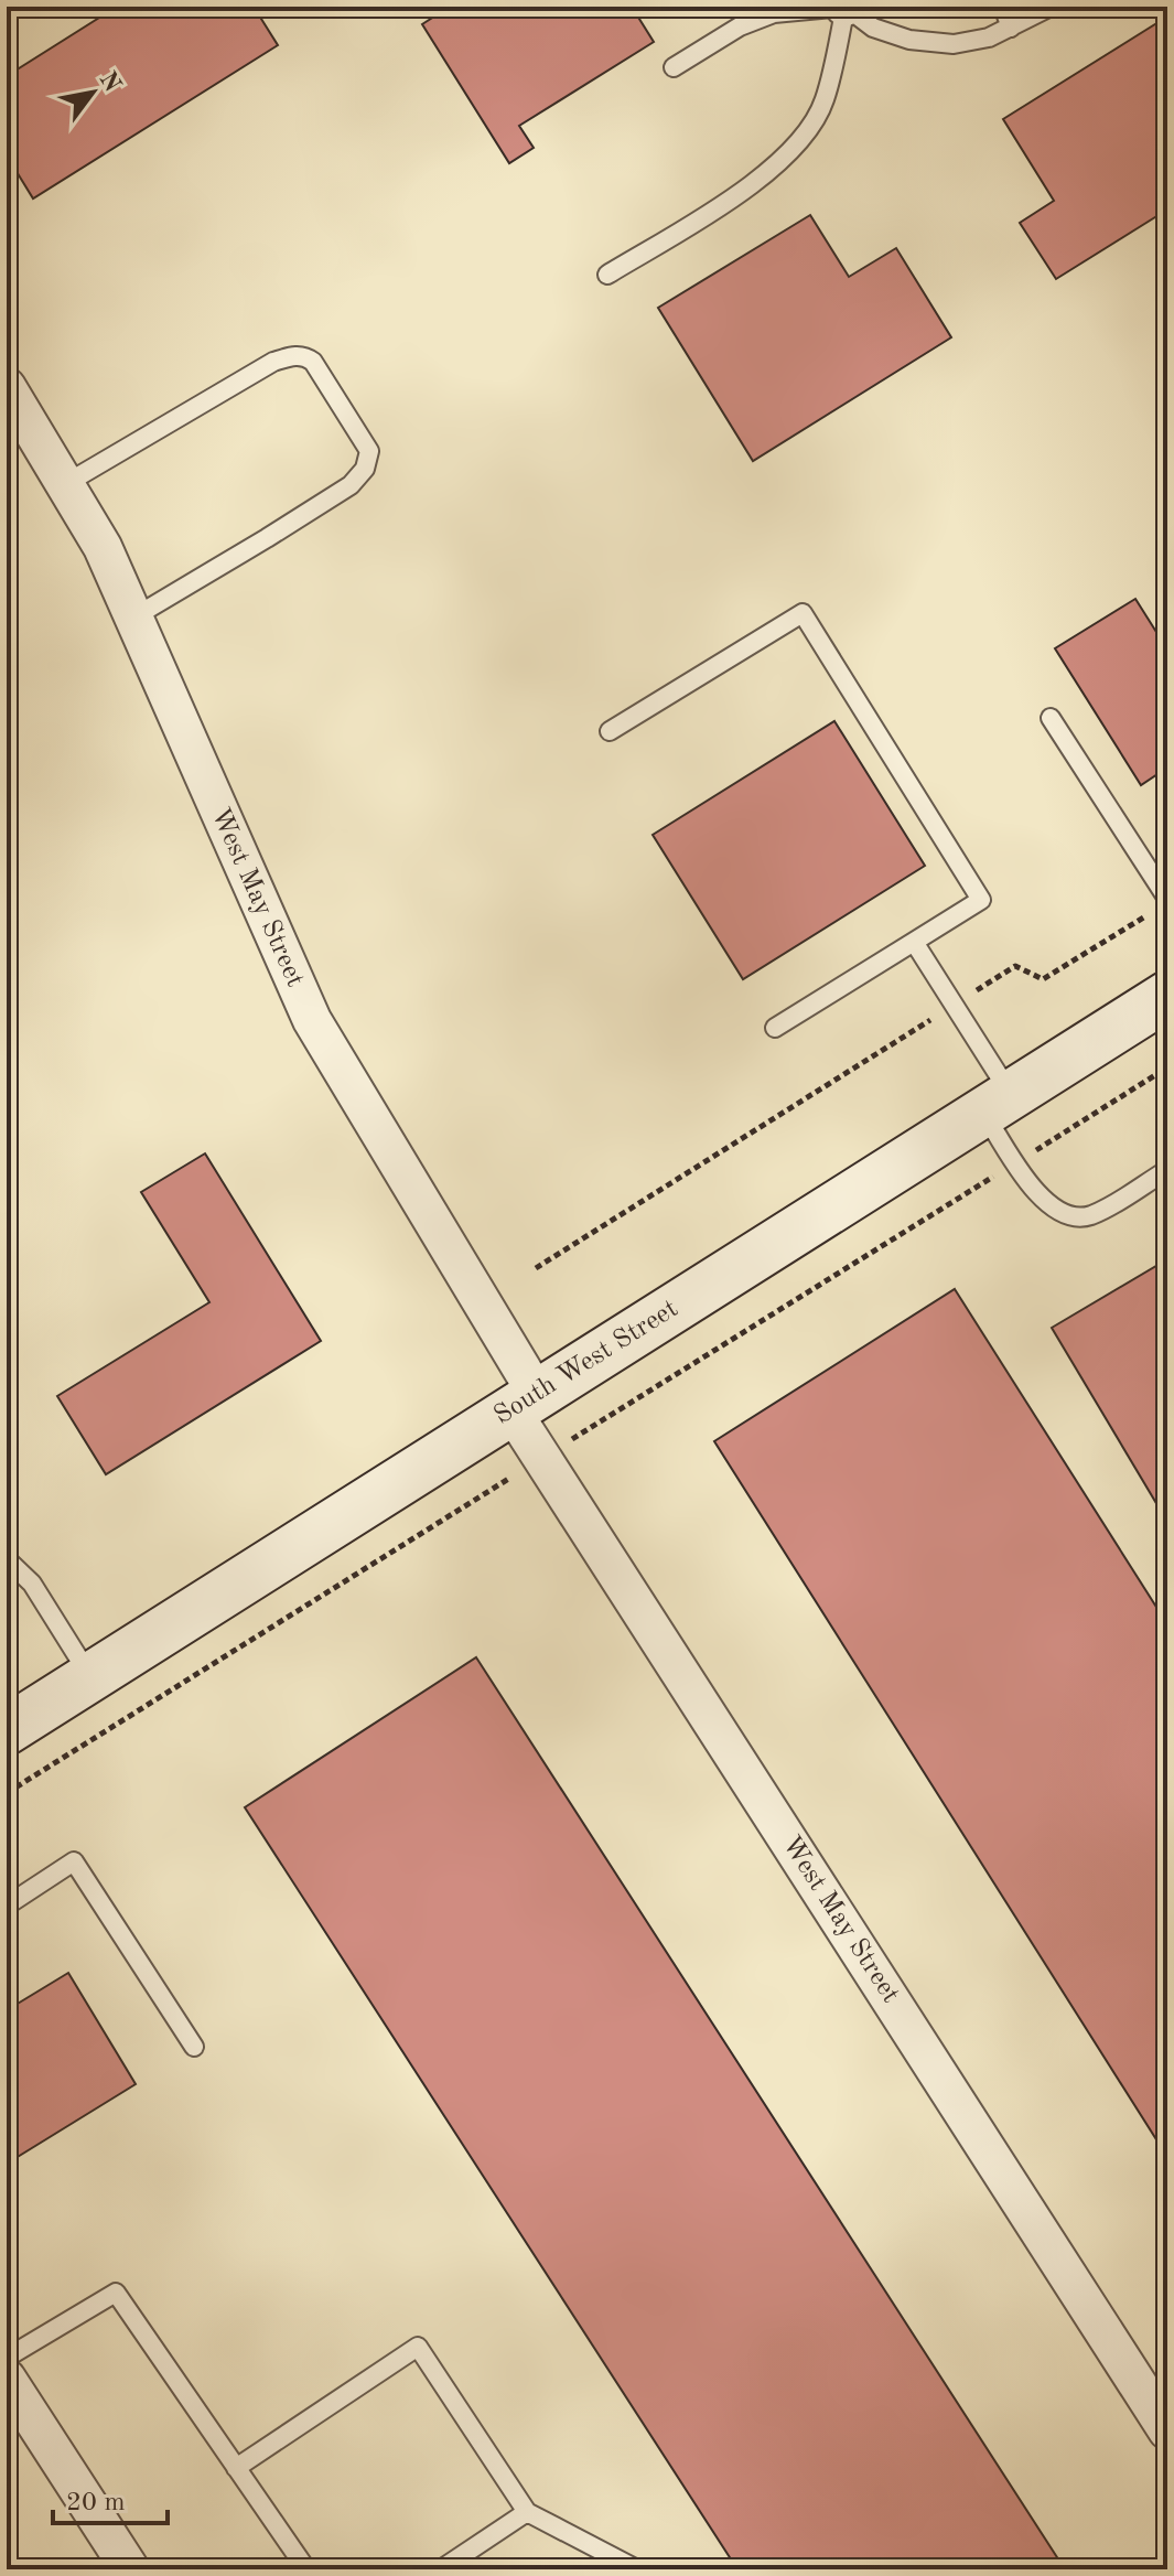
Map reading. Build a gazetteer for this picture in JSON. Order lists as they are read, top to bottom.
{
  "streets": {
    "main road": ["South West Street"],
    "street": ["West May Street"]
  },
  "crossings": [
    ["West May Street", "South West Street"]
  ],
  "scale_bar": "20 m",
  "north": "top right"
}
